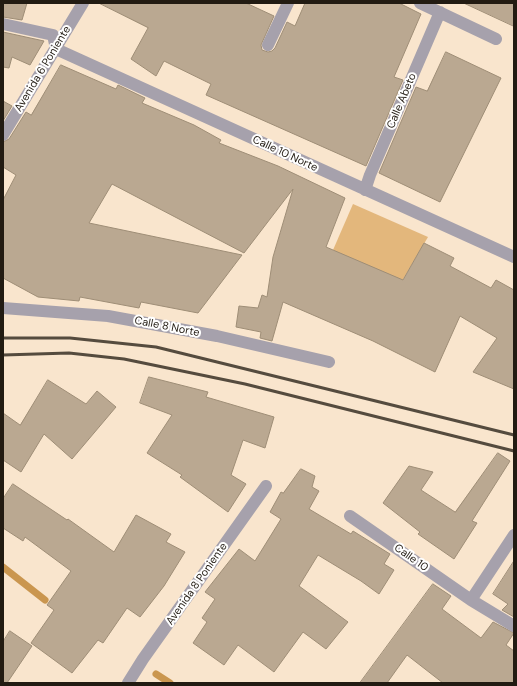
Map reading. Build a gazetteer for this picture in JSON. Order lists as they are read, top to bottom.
{
  "streets": {
    "street": [
      "Avenida 6 Poniente",
      "Calle Abeto",
      "Calle 10 Norte",
      "Calle 8 Norte",
      "Calle 10",
      "Avenida 8 Poniente"
    ]
  },
  "crossings": [
    ["Avenida 6 Poniente", "Calle 10 Norte"],
    ["Calle Abeto", "Calle 10 Norte"]
  ]
}
